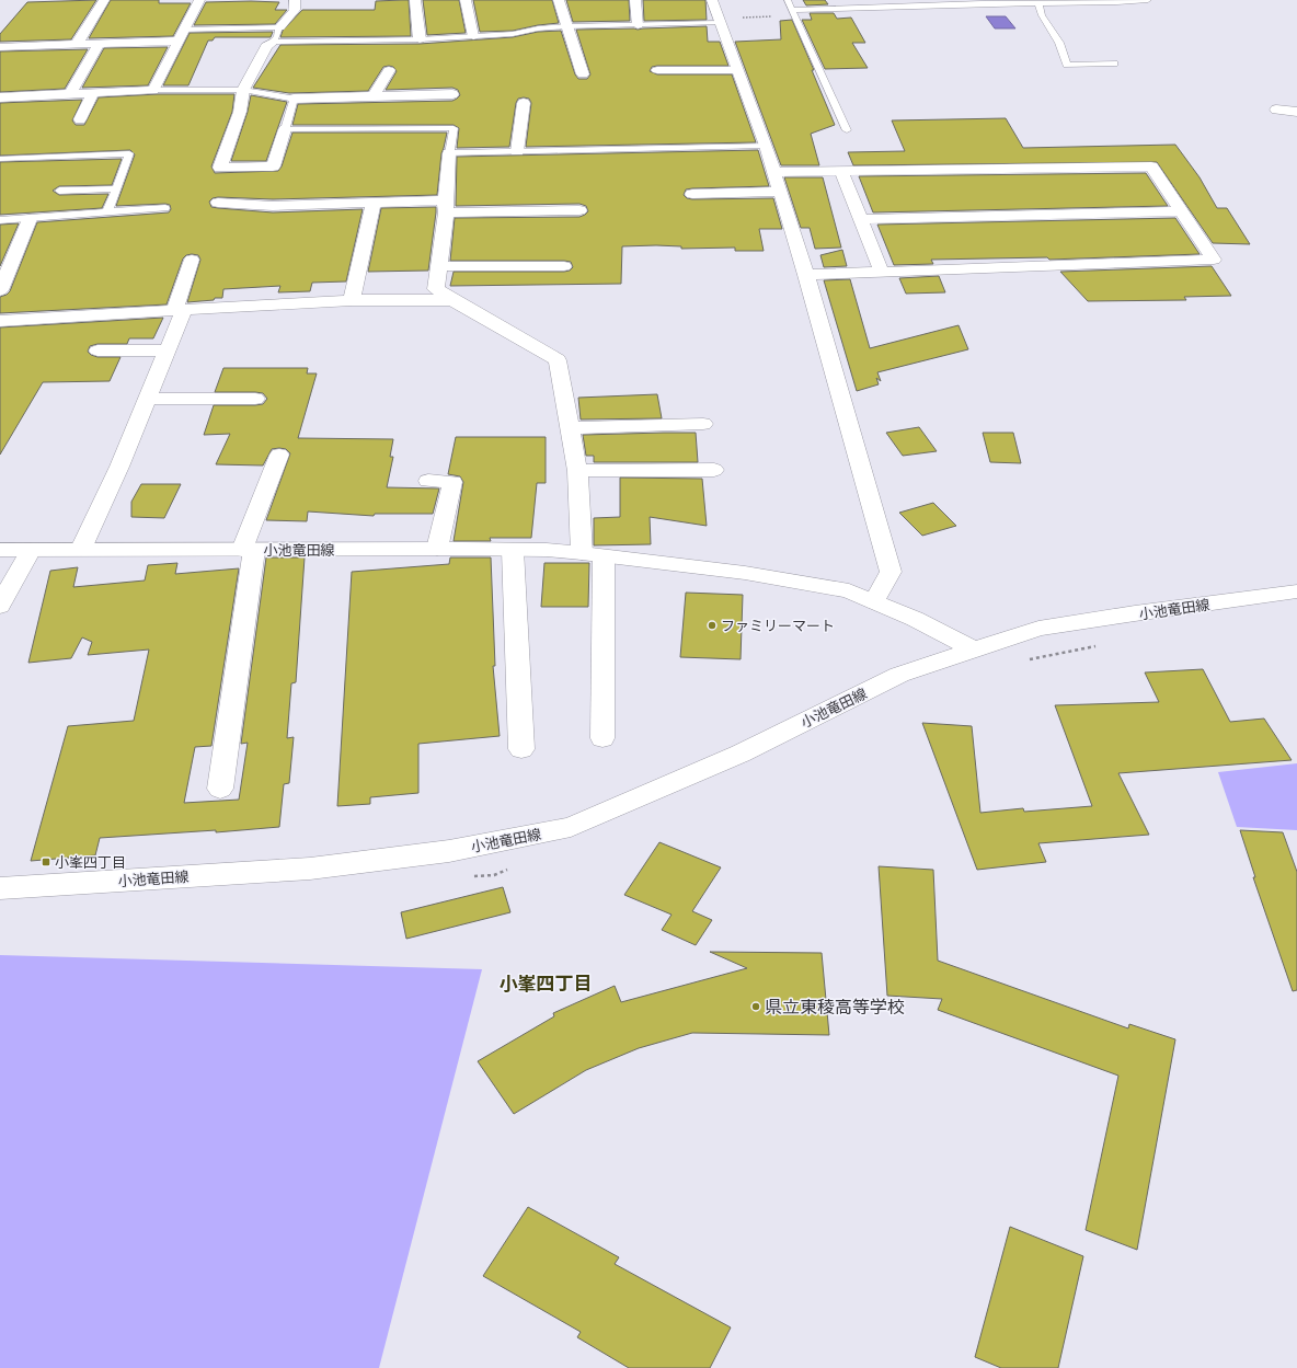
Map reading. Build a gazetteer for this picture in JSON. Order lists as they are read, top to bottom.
{
  "streets": {
    "street": ["小池竜田線"]
  },
  "districts": ["小峯四丁目"],
  "places": {
    "other": ["ファミリーマート", "県立東稜高等学校"],
    "transit": ["小峯四丁目"]
  }
}
